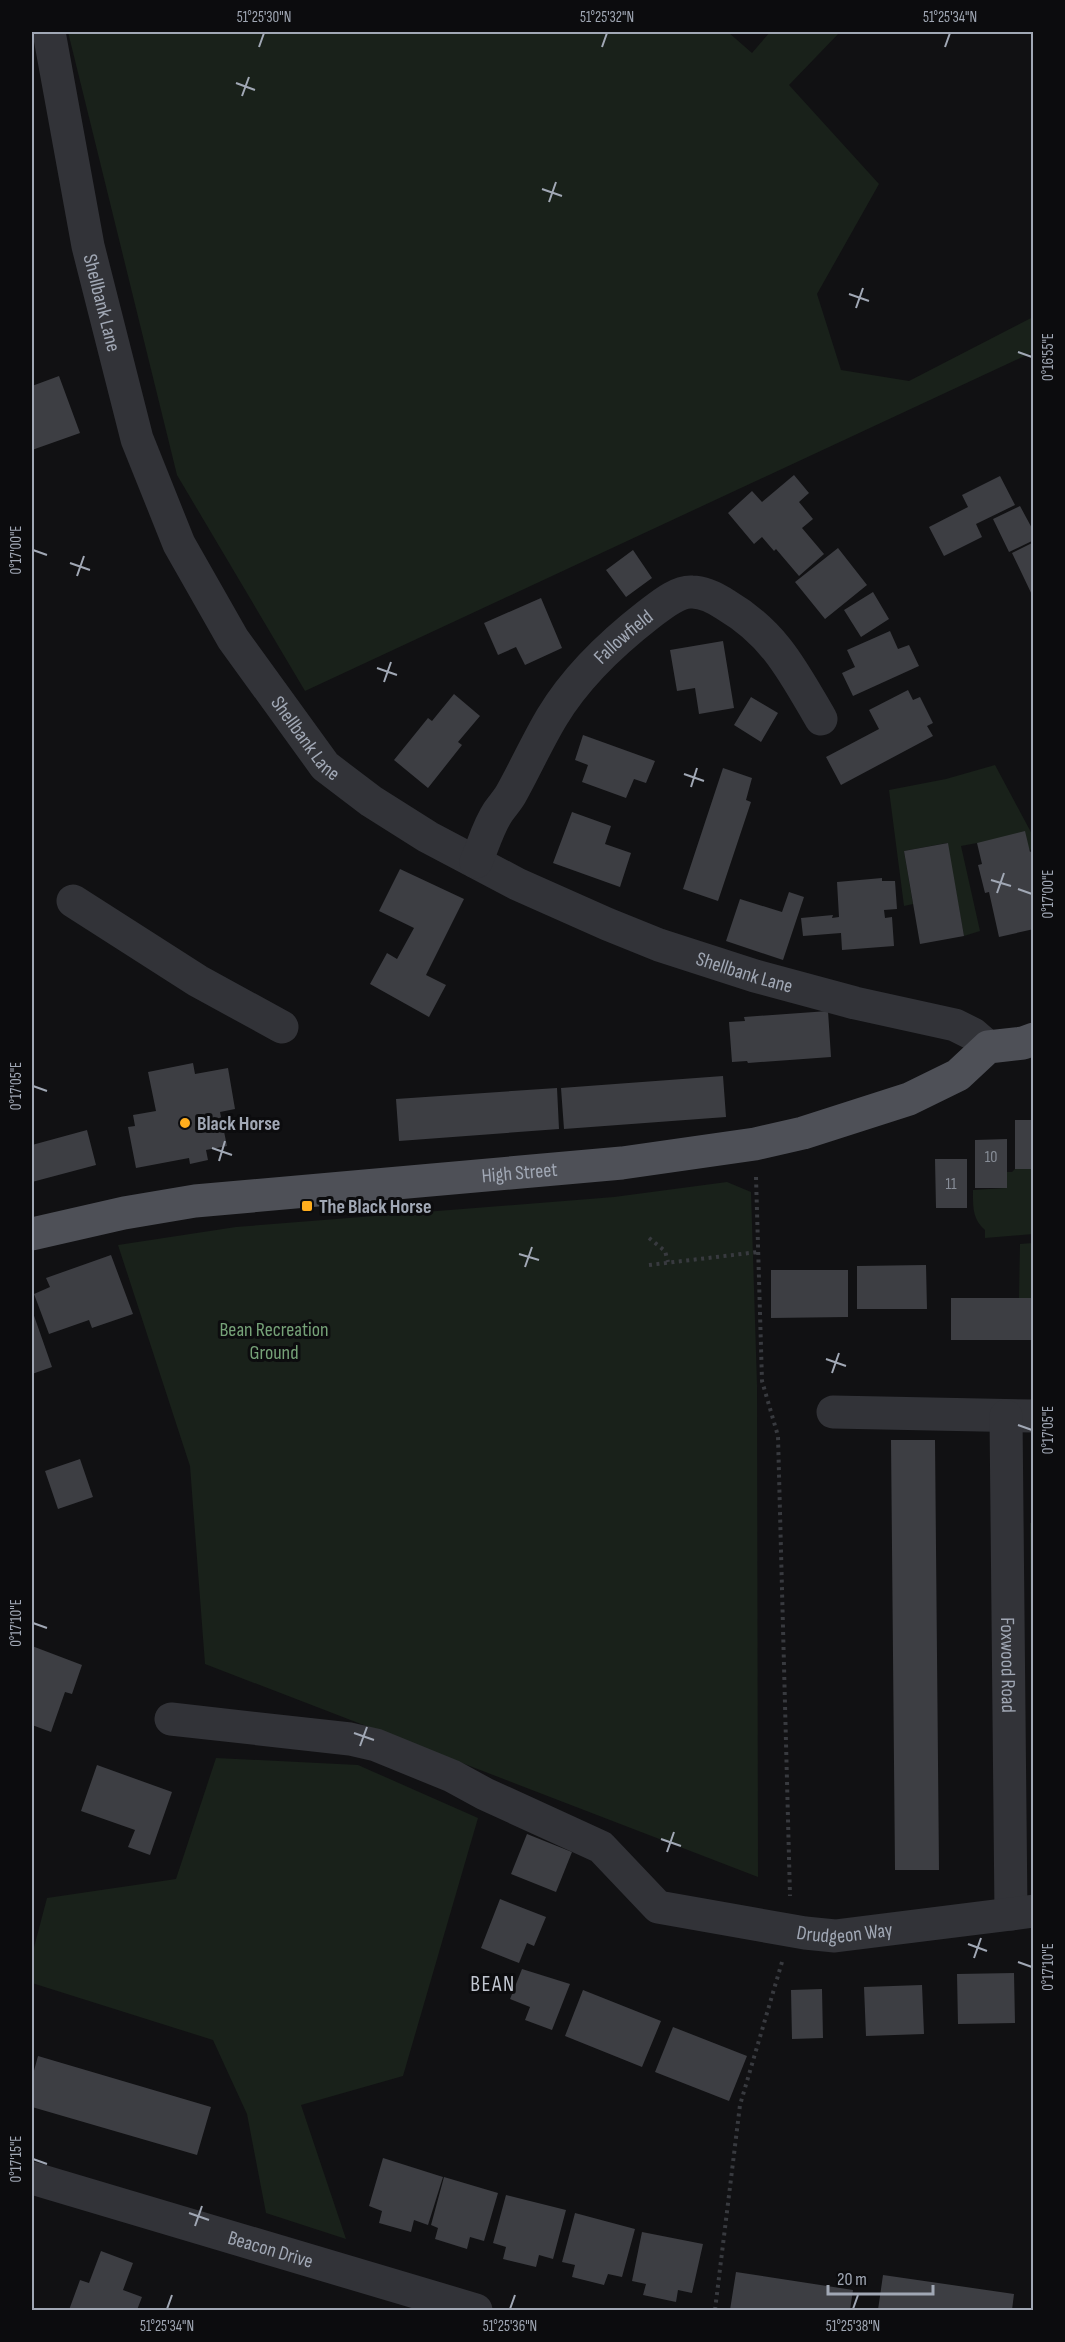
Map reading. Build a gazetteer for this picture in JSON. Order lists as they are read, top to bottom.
{
  "streets": {
    "main road": ["High Street"],
    "street": [
      "Shellbank Lane",
      "Fallowfield",
      "Foxwood Road",
      "Drudgeon Way",
      "Beacon Drive"
    ]
  },
  "crossings": [
    ["Shellbank Lane", "Fallowfield"],
    ["Shellbank Lane", "High Street"],
    ["Foxwood Road", "Drudgeon Way"]
  ],
  "districts": ["BEAN"],
  "parks": ["Bean Recreation Ground"],
  "places": {
    "other": ["Black Horse"],
    "transit": ["The Black Horse"]
  },
  "house_numbers": ["10", "11"],
  "scale_bar": "20 m",
  "coordinates": [
    "51°25'30\"N",
    "51°25'32\"N",
    "51°25'34\"N",
    "0°16'55\"E",
    "0°17'00\"E",
    "0°17'05\"E",
    "0°17'10\"E",
    "0°17'15\"E",
    "51°25'36\"N",
    "51°25'38\"N"
  ]
}
